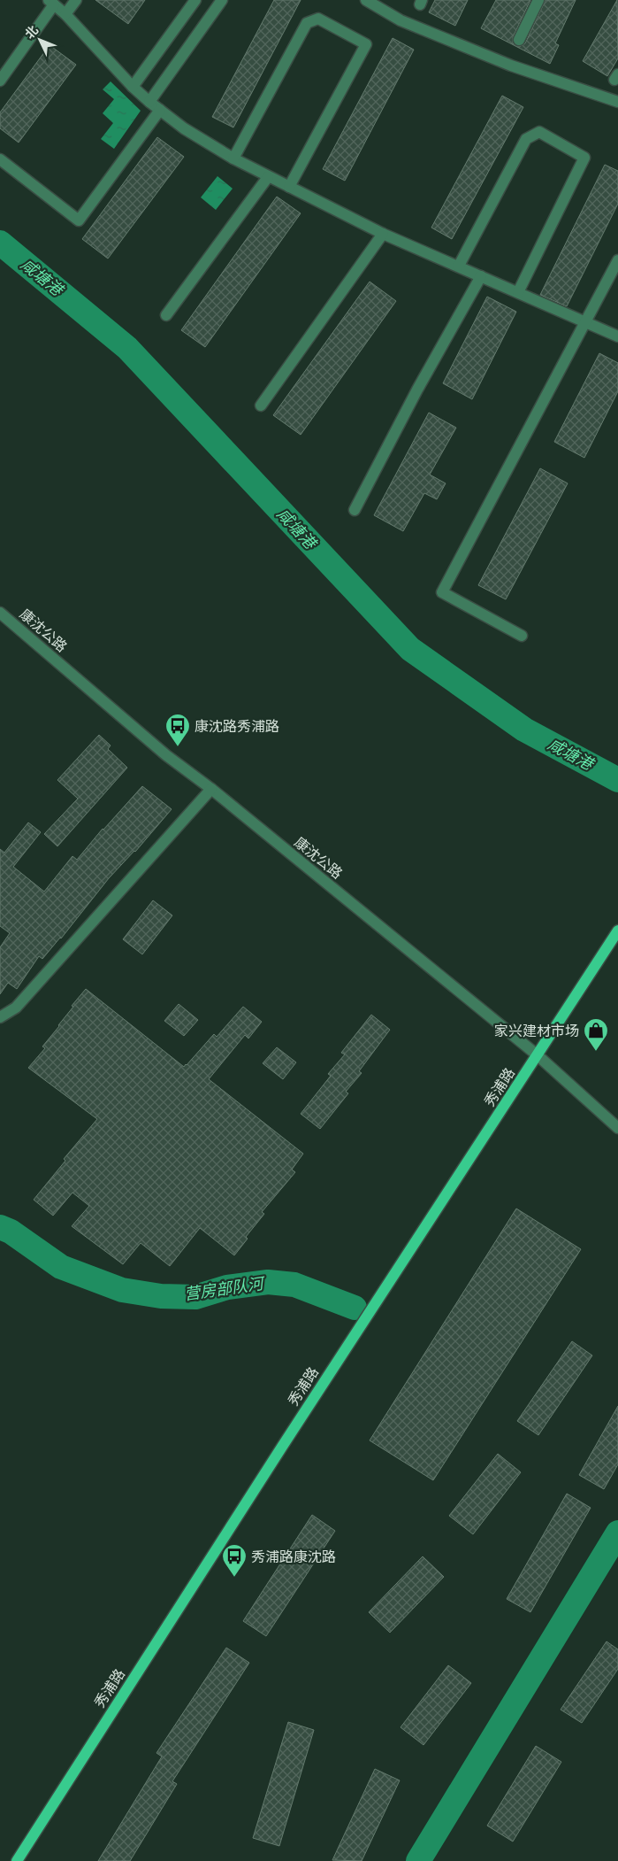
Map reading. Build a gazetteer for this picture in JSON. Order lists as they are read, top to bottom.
{
  "streets": {
    "main road": ["秀浦路"],
    "street": ["康沈公路"]
  },
  "crossings": [
    ["康沈公路", "秀浦路"]
  ],
  "water": ["咸塘港", "营房部队河"],
  "places": {
    "bus stop": ["康沈路秀浦路", "秀浦路康沈路"],
    "shop": ["家兴建材市场"]
  },
  "north": "top left"
}
